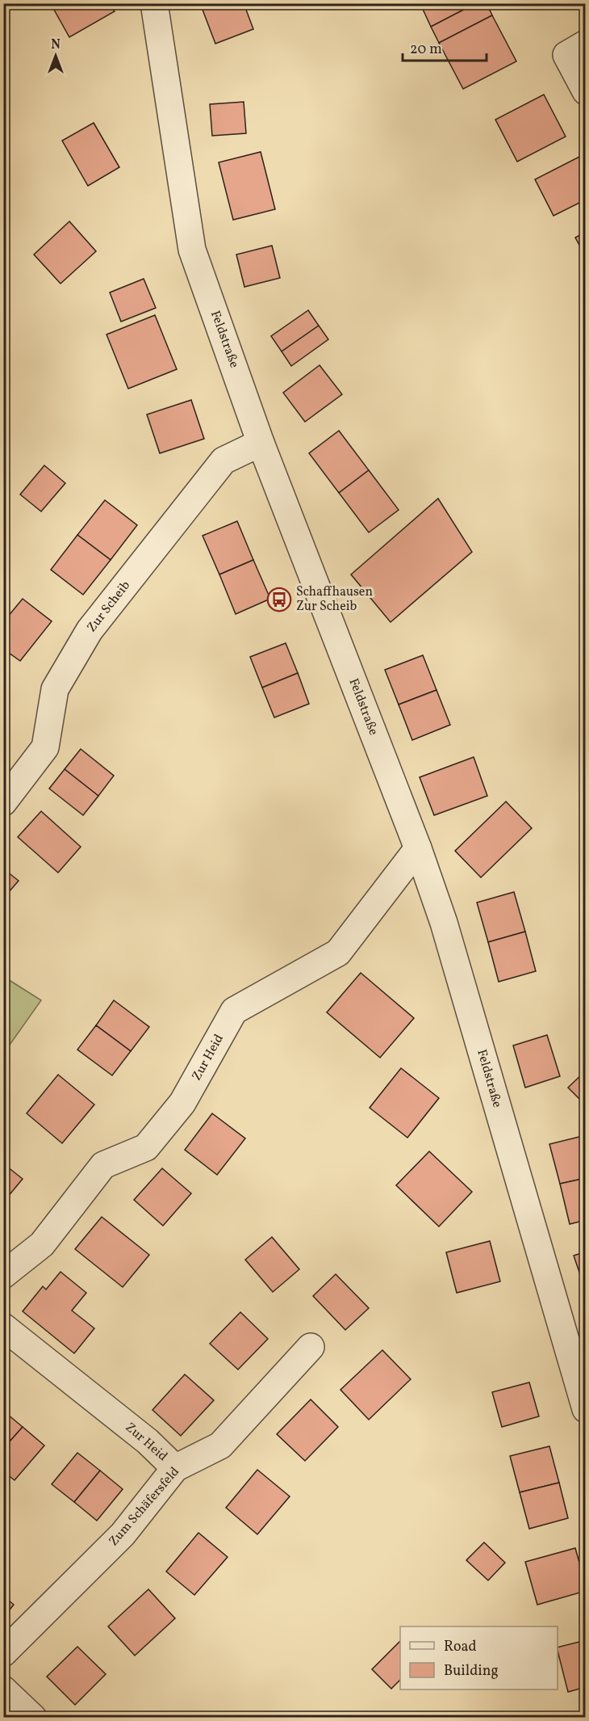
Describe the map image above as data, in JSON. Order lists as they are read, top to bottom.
{
  "streets": {
    "street": [
      "Feldstraße",
      "Zur Scheib",
      "Zur Heid",
      "Zum Schäfersfeld"
    ]
  },
  "crossings": [
    ["Feldstraße", "Zur Scheib"],
    ["Feldstraße", "Zur Heid"],
    ["Zur Heid", "Zum Schäfersfeld"]
  ],
  "places": {
    "bus stop": ["Schaffhausen Zur Scheib"]
  },
  "legend": ["Road", "Building"],
  "scale_bar": "20 m",
  "north": "top"
}
